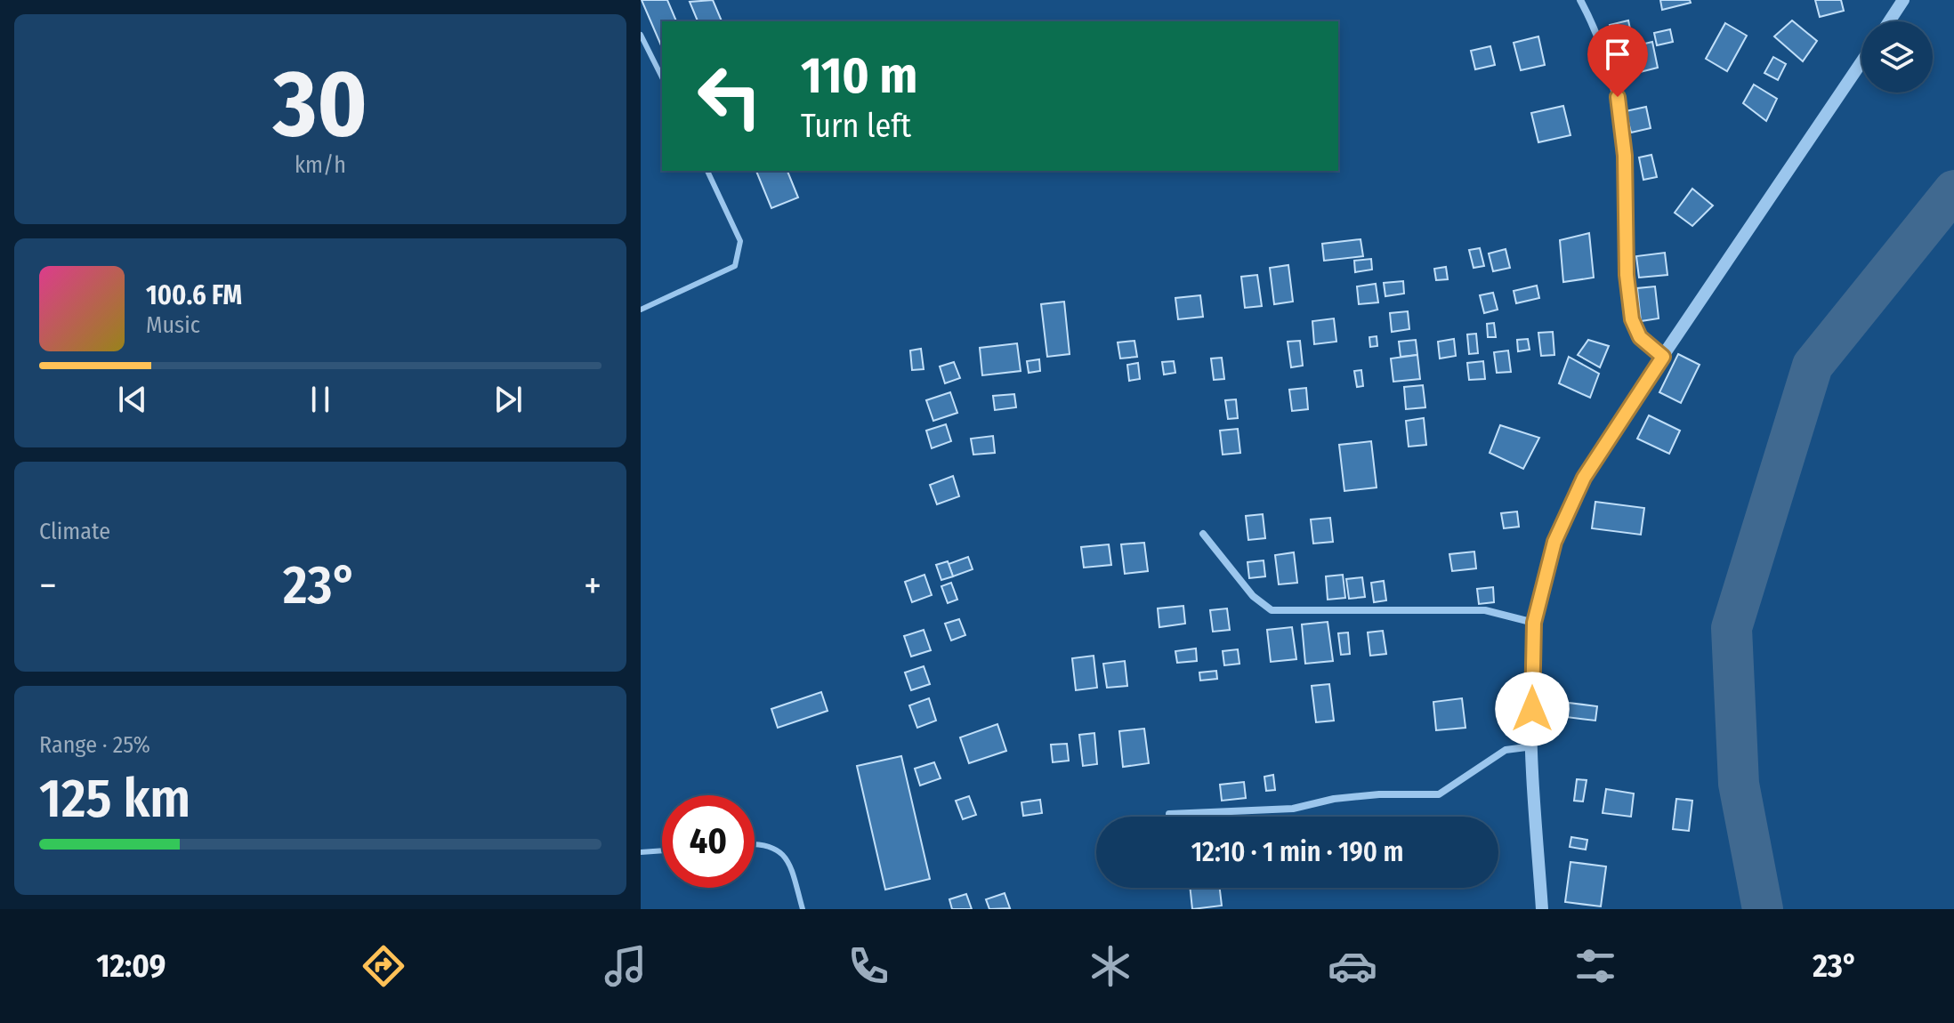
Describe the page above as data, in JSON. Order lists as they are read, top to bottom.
{
  "page": {
    "tile": [
      ["30", "km/h"],
      "Climate",
      ["Range · 25%", "125 km"]
    ],
    "turn": ["110 m", "Turn left"],
    "song": ["100.6 FM", "Music"],
    "heat": ["−", "23°", "+"],
    "limit": "40",
    "trip": "12:10 · 1 min · 190 m",
    "tabs": ["12:09", "23°"]
  }
}
